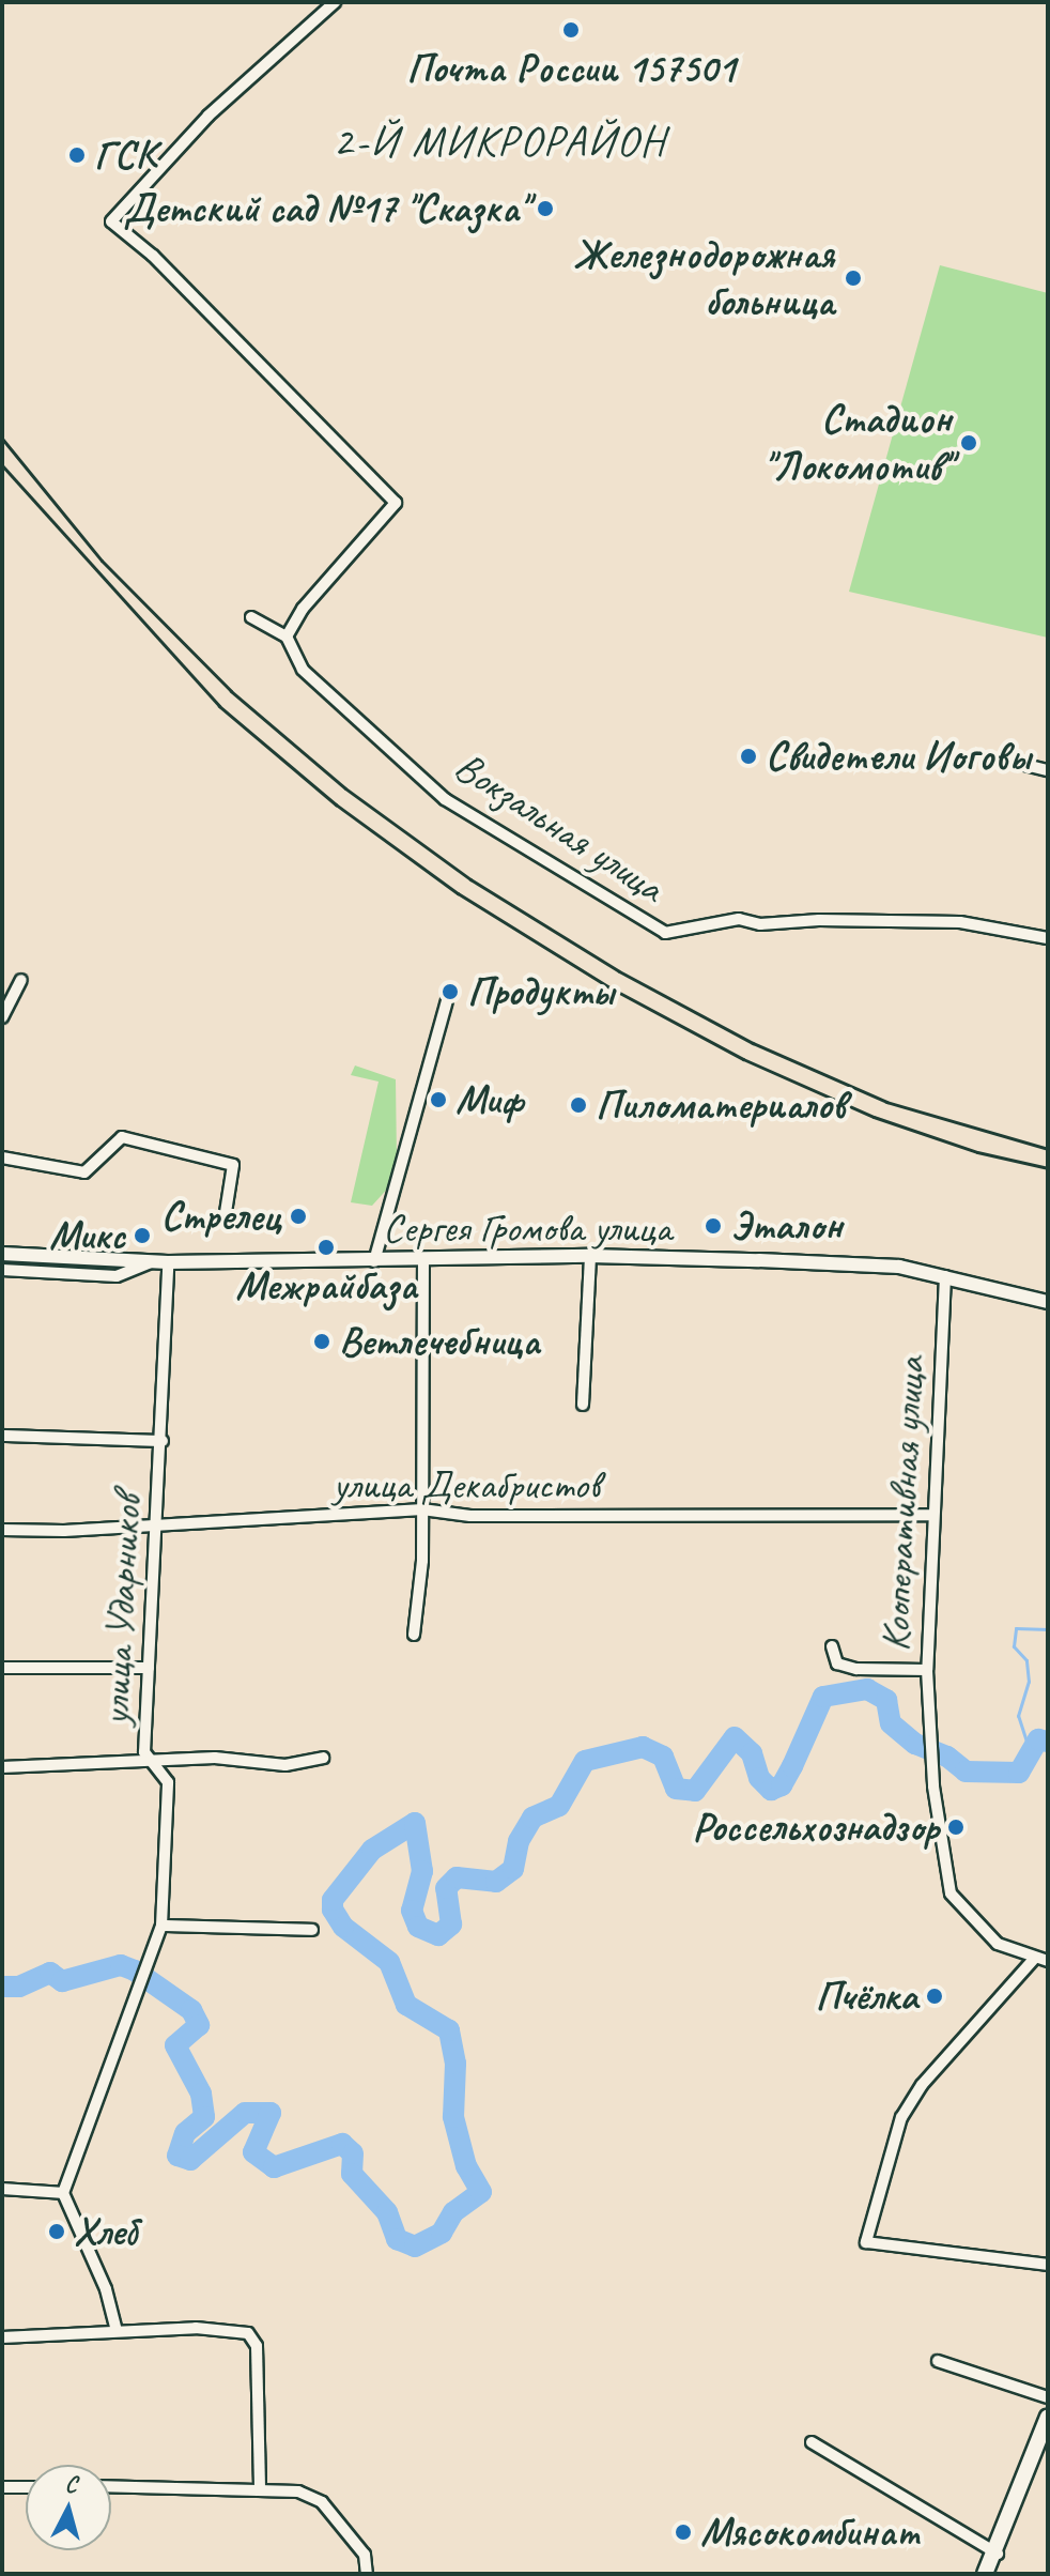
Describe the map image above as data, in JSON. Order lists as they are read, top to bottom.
{
  "streets": {
    "street": [
      "Вокзальная улица",
      "Сергея Громова улица",
      "улица Декабристов",
      "Кооперативная улица",
      "улица Ударников"
    ]
  },
  "crossings": [
    ["Сергея Громова улица", "Кооперативная улица"],
    ["Сергея Громова улица", "улица Ударников"],
    ["улица Декабристов", "Кооперативная улица"],
    ["улица Декабристов", "улица Ударников"]
  ],
  "districts": ["2-Й МИКРОРАЙОН"],
  "places": [
    "Почта России 157501",
    "ГСК",
    "Детский сад №17 \"Сказка\"",
    "Железнодорожная больница",
    "Стадион \"Локомотив\"",
    "Свидетели Иоговы",
    "Продукты",
    "Миф",
    "Пиломатериалов",
    "Стрелец",
    "Эталон",
    "Микс",
    "Межрайбаза",
    "Ветлечебница",
    "Россельхознадзор",
    "Пчёлка",
    "Хлеб",
    "Мясокомбинат"
  ],
  "north": "top"
}
